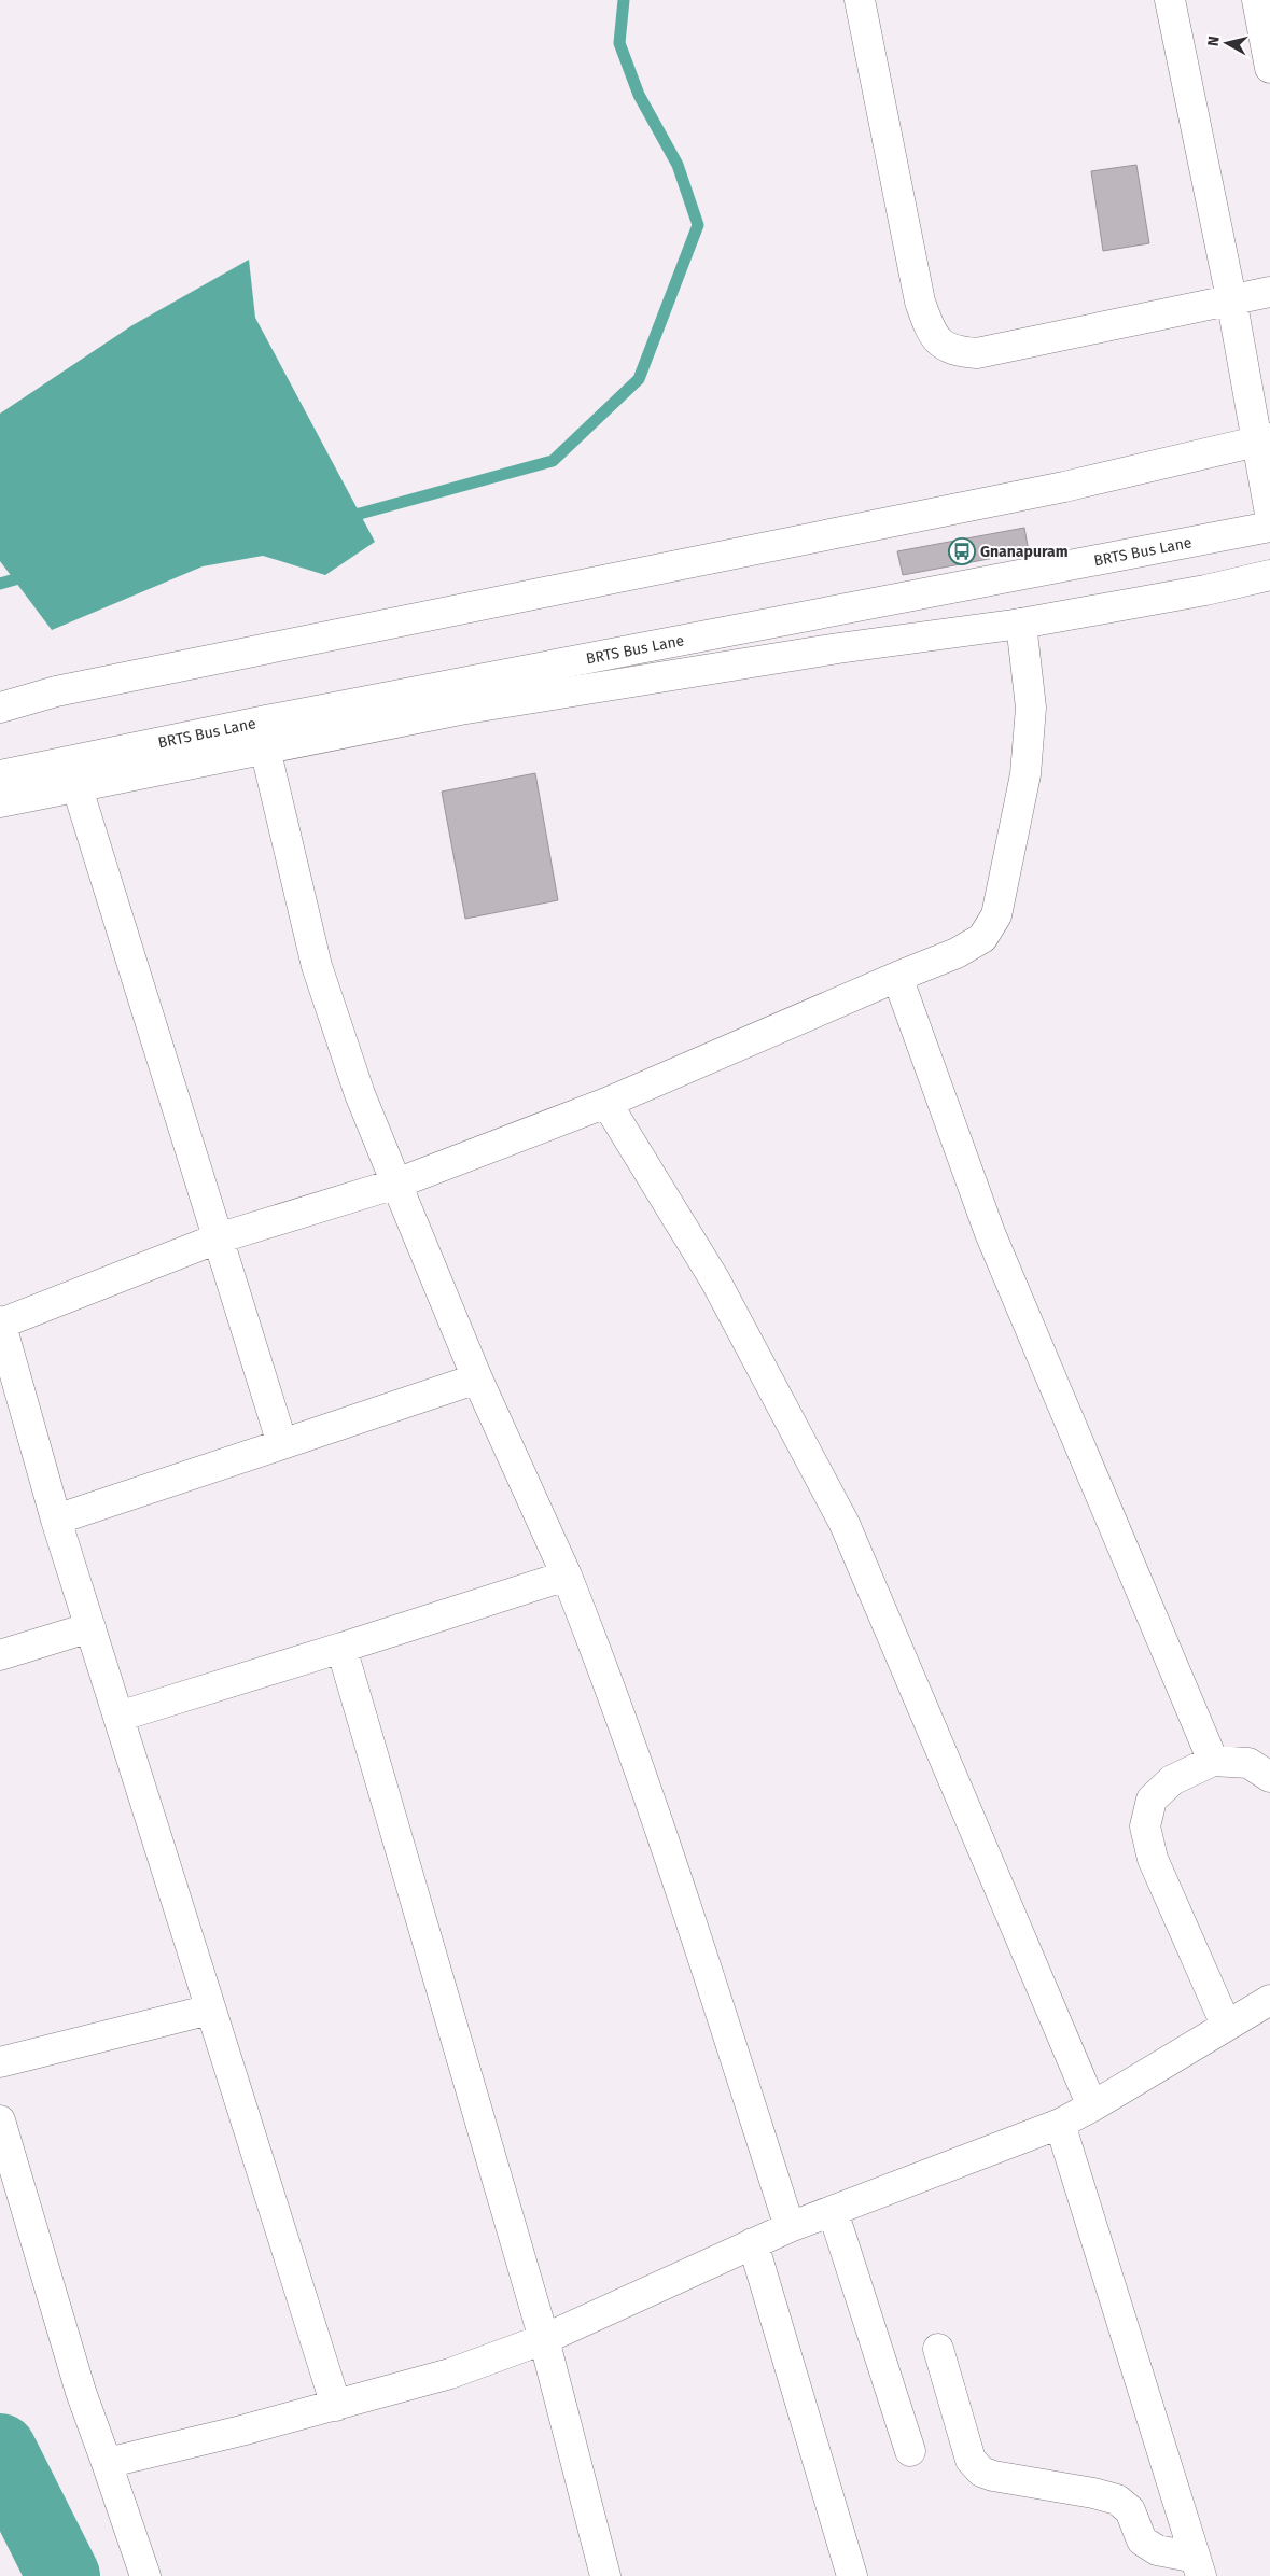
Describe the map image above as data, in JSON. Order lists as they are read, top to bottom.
{
  "streets": {
    "street": ["BRTS Bus Lane"]
  },
  "places": {
    "bus stop": ["Gnanapuram"]
  },
  "north": "left"
}
